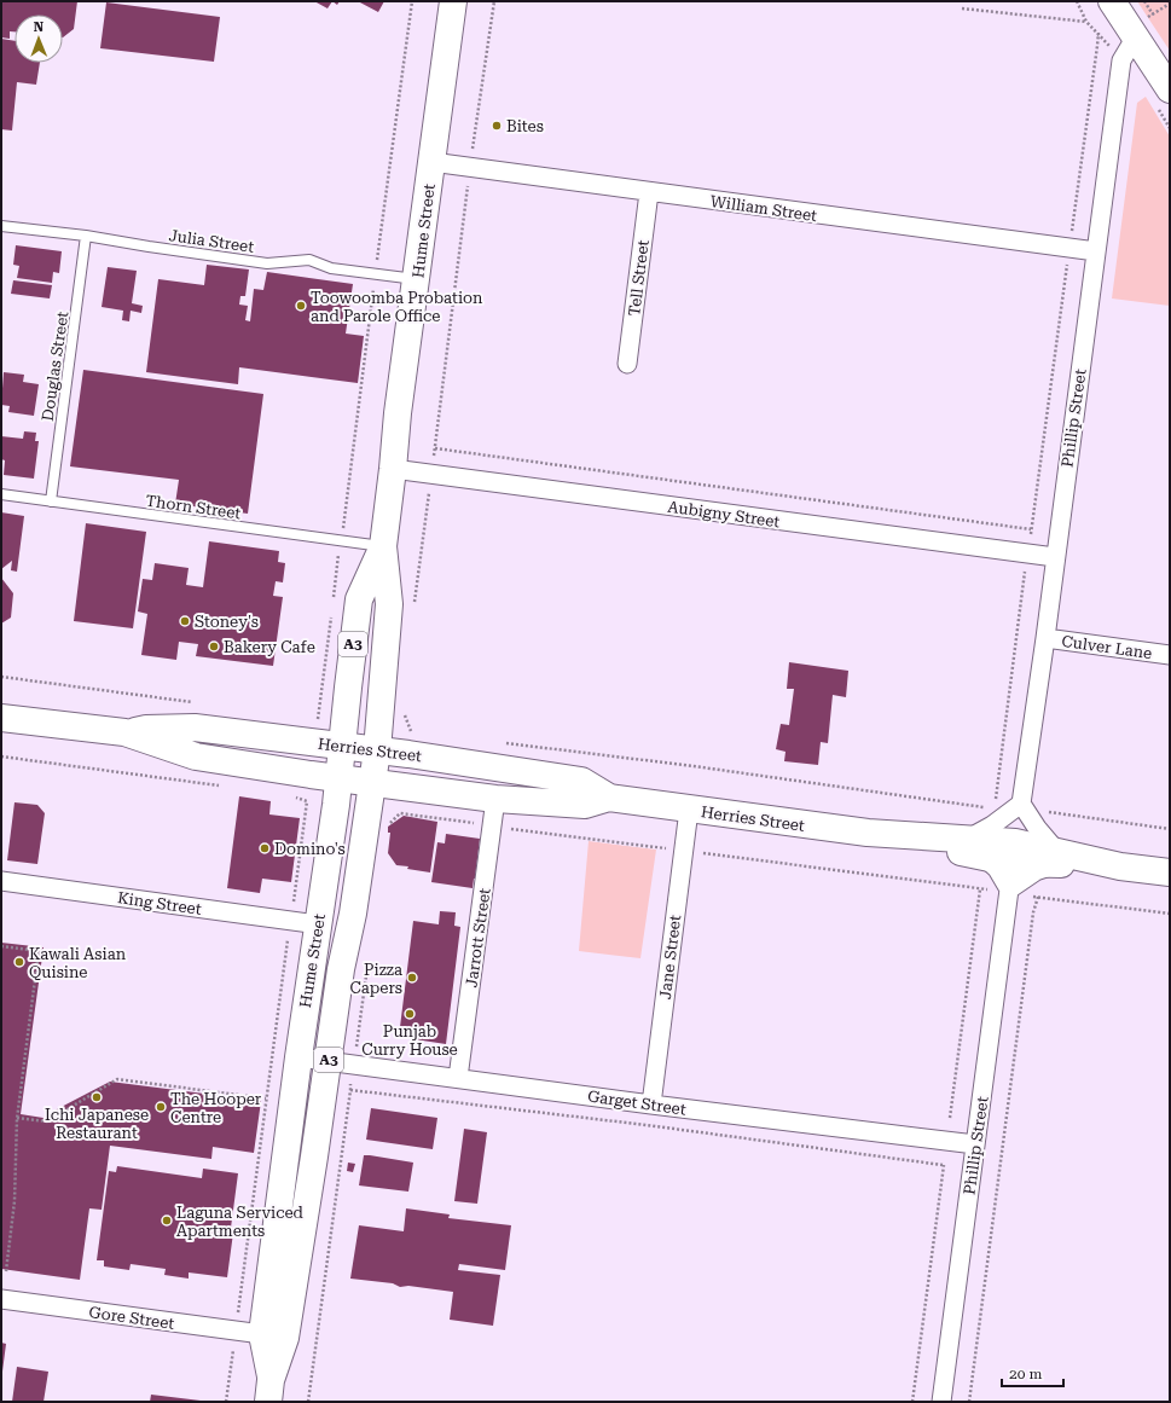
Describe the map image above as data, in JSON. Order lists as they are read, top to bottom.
{
  "streets": {
    "main road": ["Hume Street", "A3", "Herries Street"],
    "street": [
      "William Street",
      "Tell Street",
      "Phillip Street",
      "Aubigny Street",
      "Culver Lane",
      "King Street",
      "Jarrott Street",
      "Jane Street",
      "Garget Street",
      "Gore Street"
    ],
    "lane": ["Julia Street", "Douglas Street", "Thorn Street"]
  },
  "crossings": [
    ["William Street", "Hume Street"],
    ["William Street", "Tell Street"],
    ["William Street", "Phillip Street"],
    ["Hume Street", "Julia Street"],
    ["Hume Street", "Thorn Street"],
    ["Hume Street", "Aubigny Street"],
    ["Hume Street", "Herries Street"],
    ["Hume Street", "King Street"],
    ["Hume Street", "Garget Street"],
    ["Hume Street", "Gore Street"],
    ["Julia Street", "Douglas Street"],
    ["Douglas Street", "Thorn Street"],
    ["Phillip Street", "Aubigny Street"],
    ["Phillip Street", "Culver Lane"],
    ["Phillip Street", "Garget Street"],
    ["Herries Street", "Jarrott Street"],
    ["Herries Street", "Jane Street"],
    ["Jarrott Street", "Garget Street"],
    ["Jane Street", "Garget Street"]
  ],
  "places": [
    "Bites",
    "Toowoomba Probation and Parole Office",
    "Stoney's",
    "Bakery Cafe",
    "Domino's",
    "Kawali Asian Quisine",
    "Pizza Capers",
    "Punjab Curry House",
    "Ichi Japanese Restaurant",
    "The Hooper Centre",
    "Laguna Serviced Apartments"
  ],
  "scale_bar": "20 m",
  "north": "top"
}
